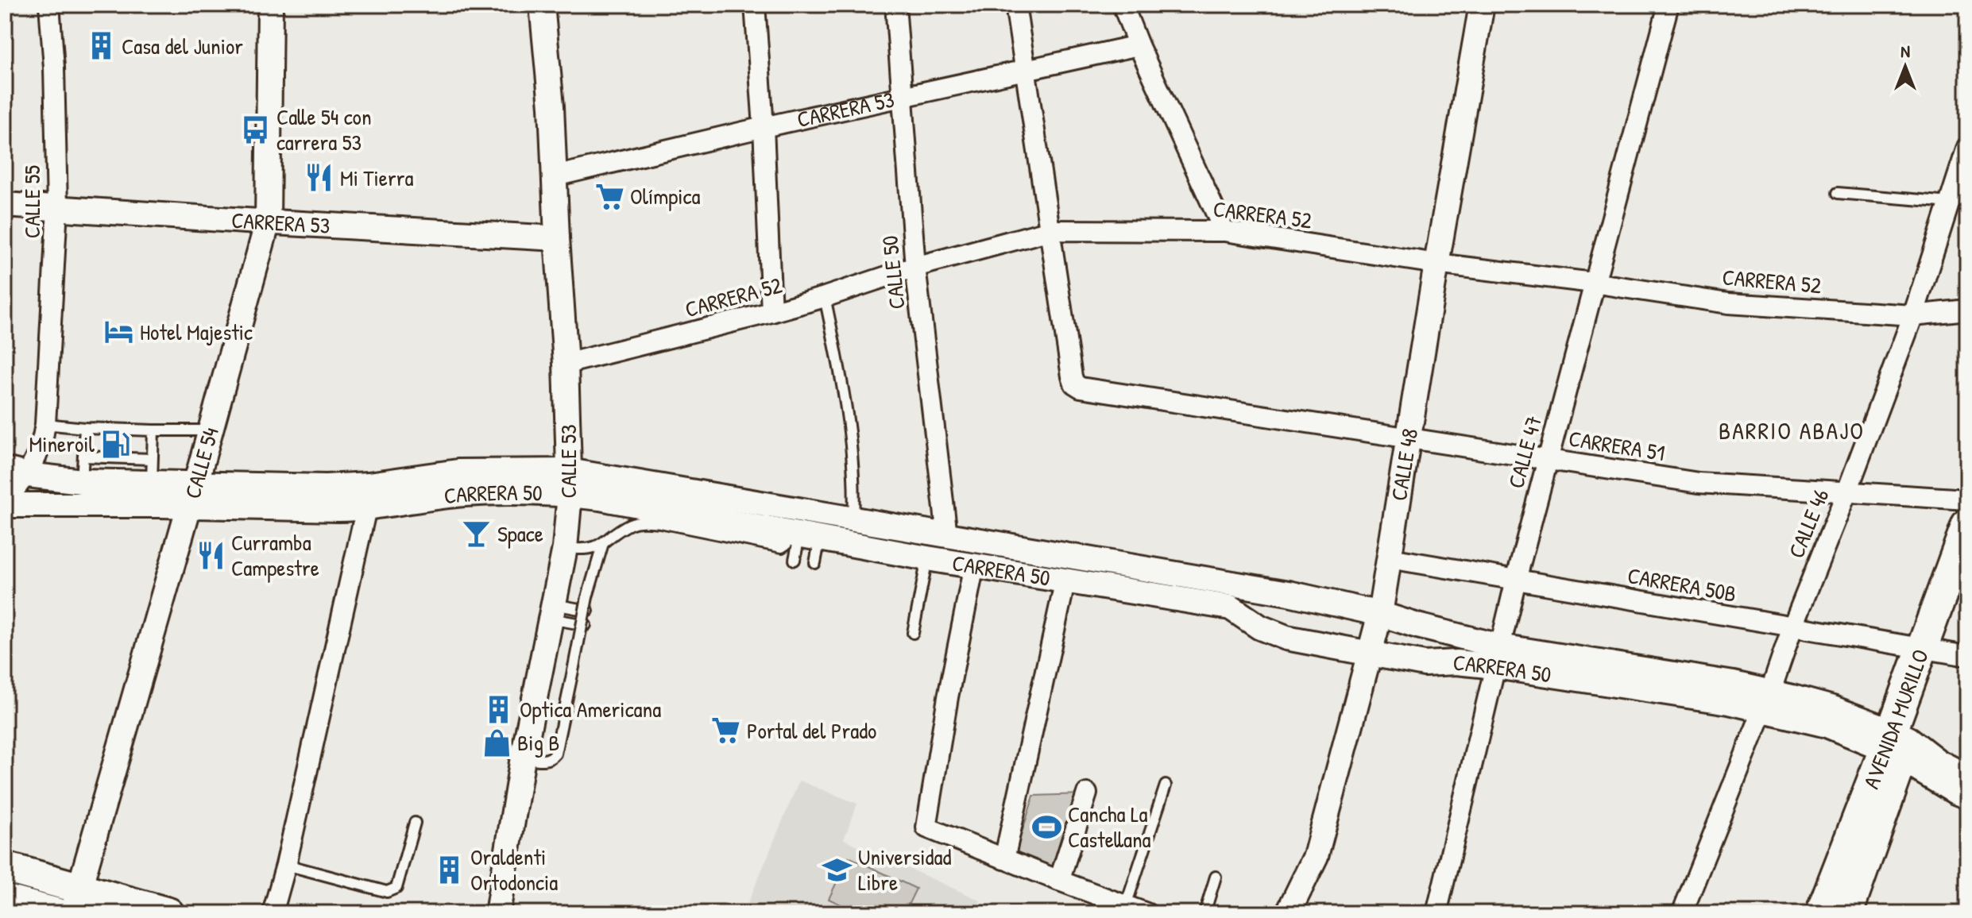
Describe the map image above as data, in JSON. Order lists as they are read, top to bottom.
{
  "streets": {
    "main road": ["AVENIDA MURILLO"],
    "street": [
      "CARRERA 53",
      "CALLE 55",
      "CARRERA 52",
      "CALLE 50",
      "CARRERA 51",
      "CALLE 47",
      "CALLE 53",
      "CALLE 54",
      "CALLE 48",
      "CARRERA 50",
      "CALLE 46",
      "CARRERA 50B"
    ]
  },
  "crossings": [
    ["CARRERA 53", "CALLE 55"],
    ["CARRERA 53", "CALLE 50"],
    ["CARRERA 53", "CALLE 53"],
    ["CARRERA 53", "CALLE 54"],
    ["CALLE 55", "CARRERA 50"],
    ["CARRERA 52", "CALLE 50"],
    ["CARRERA 52", "CARRERA 51"],
    ["CARRERA 52", "CALLE 47"],
    ["CARRERA 52", "CALLE 53"],
    ["CARRERA 52", "CALLE 48"],
    ["CARRERA 52", "CALLE 46"],
    ["CALLE 50", "CARRERA 50"],
    ["CARRERA 51", "CALLE 47"],
    ["CARRERA 51", "CALLE 48"],
    ["CARRERA 51", "CALLE 46"],
    ["CALLE 47", "CARRERA 50"],
    ["CALLE 47", "CARRERA 50B"],
    ["CALLE 53", "CARRERA 50"],
    ["CALLE 54", "CARRERA 50"],
    ["CALLE 48", "CARRERA 50"],
    ["CALLE 48", "CARRERA 50B"],
    ["CARRERA 50", "CALLE 46"],
    ["CARRERA 50", "AVENIDA MURILLO"],
    ["CALLE 46", "CARRERA 50B"],
    ["CARRERA 50B", "AVENIDA MURILLO"]
  ],
  "districts": ["BARRIO ABAJO"],
  "places": {
    "building": ["Casa del Junior", "Optica Americana", "Oraldenti Ortodoncia"],
    "bus stop": ["Calle 54 con carrera 53"],
    "restaurant": ["Mi Tierra", "Curramba Campestre"],
    "supermarket": ["Olímpica", "Portal del Prado"],
    "hotel": ["Hotel Majestic"],
    "fuel station": ["Mineroil"],
    "bar": ["Space"],
    "shop": ["Big B"],
    "sports": ["Cancha La Castellana"],
    "school or university": ["Universidad Libre"]
  },
  "north": "top"
}
